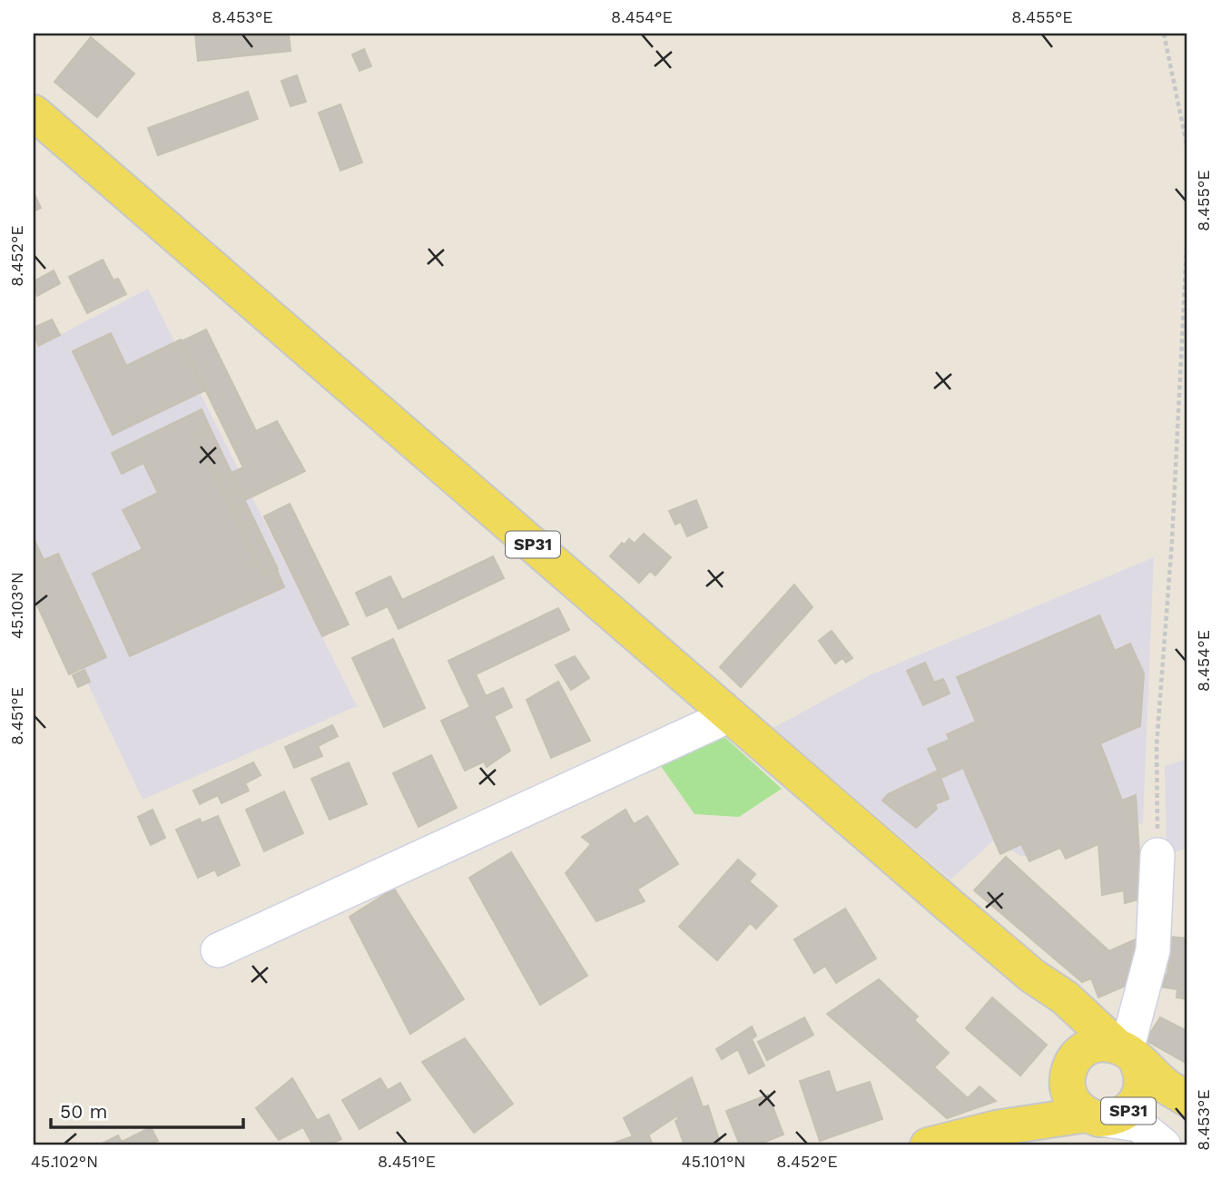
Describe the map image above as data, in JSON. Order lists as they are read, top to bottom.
{
  "streets": {
    "main road": ["SP31"]
  },
  "scale_bar": "50 m",
  "coordinates": [
    "8.453°E",
    "8.454°E",
    "8.455°E",
    "8.452°E",
    "45.103°N",
    "8.451°E",
    "45.102°N",
    "45.101°N"
  ]
}
